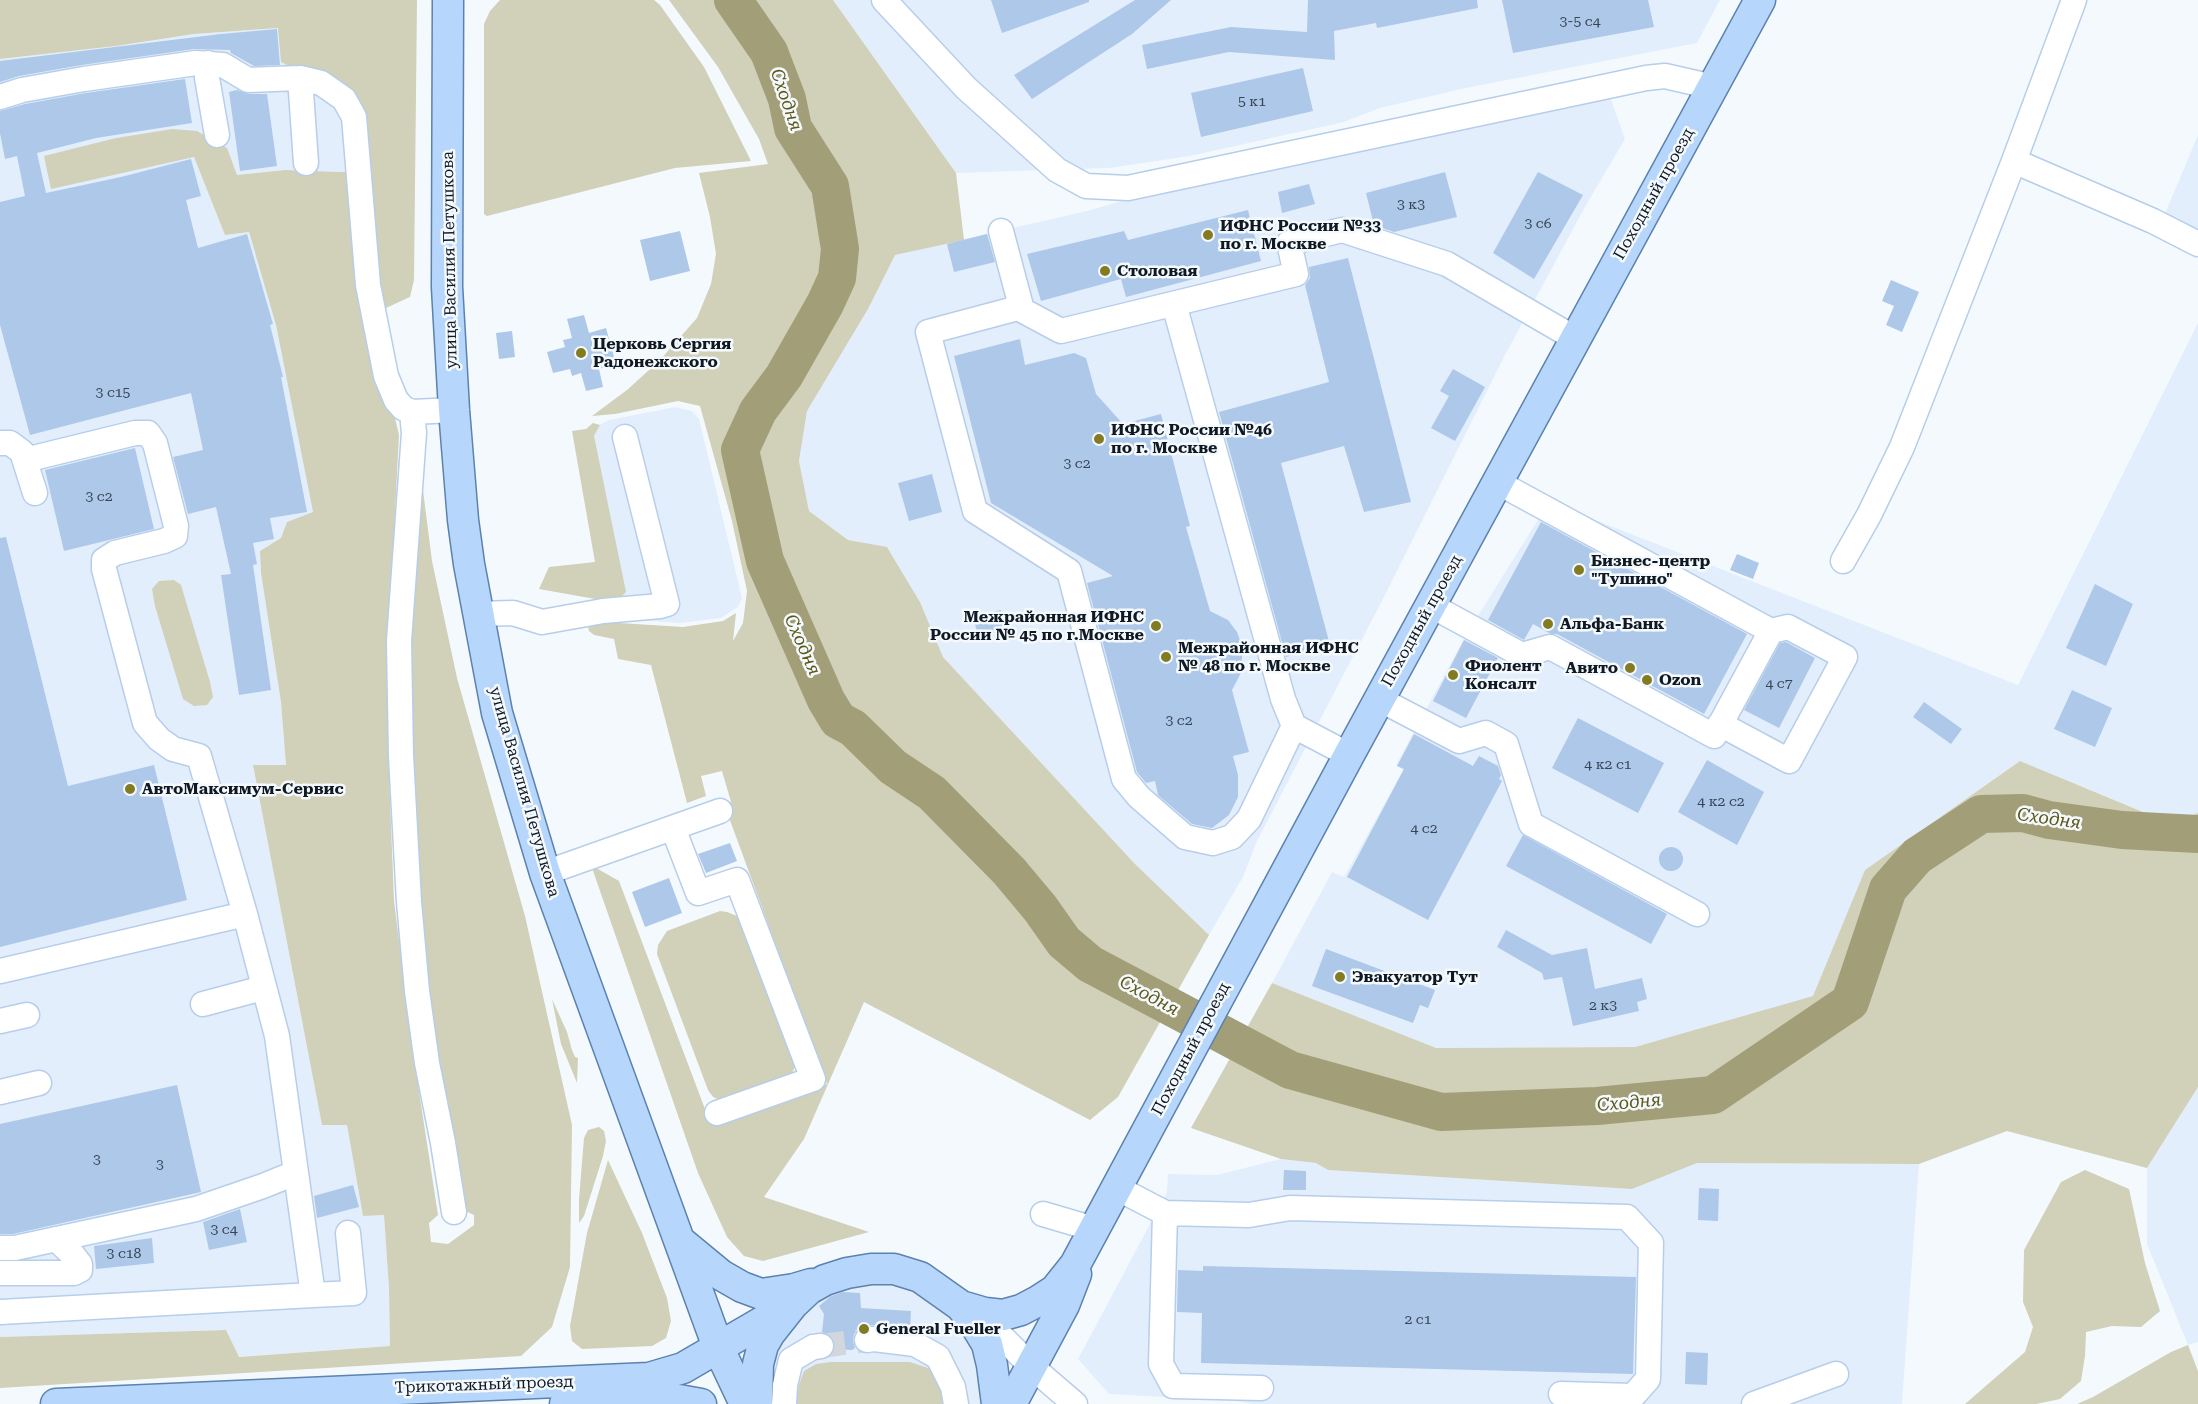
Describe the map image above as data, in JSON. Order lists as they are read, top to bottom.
{
  "streets": {
    "main road": ["Походный проезд", "улица Василия Петушкова", "Трикотажный проезд"]
  },
  "crossings": [
    ["улица Василия Петушкова", "Трикотажный проезд"]
  ],
  "water": ["Сходня"],
  "places": [
    "ИФНС России №33 по г. Москве",
    "Столовая",
    "Церковь Сергия Радонежского",
    "ИФНС России №46 по г. Москве",
    "Бизнес-центр \"Тушино\"",
    "Альфа-Банк",
    "Межрайонная ИФНС России № 45 по г.Москве",
    "Межрайонная ИФНС № 48 по г. Москве",
    "Авито",
    "Фиолент Консалт",
    "Ozon",
    "АвтоМаксимум-Сервиc",
    "Эвакуатор Тут",
    "General Fueller"
  ],
  "house_numbers": [
    "3-5 с4",
    "5 к1",
    "3 к3",
    "3 с6",
    "3 с15",
    "3 с2",
    "3 с2",
    "4 с7",
    "3 с2",
    "4 к2 с1",
    "4 к2 с2",
    "4 с2",
    "2 к3",
    "3",
    "3",
    "3 с4",
    "3 с18",
    "2 с1"
  ]
}
